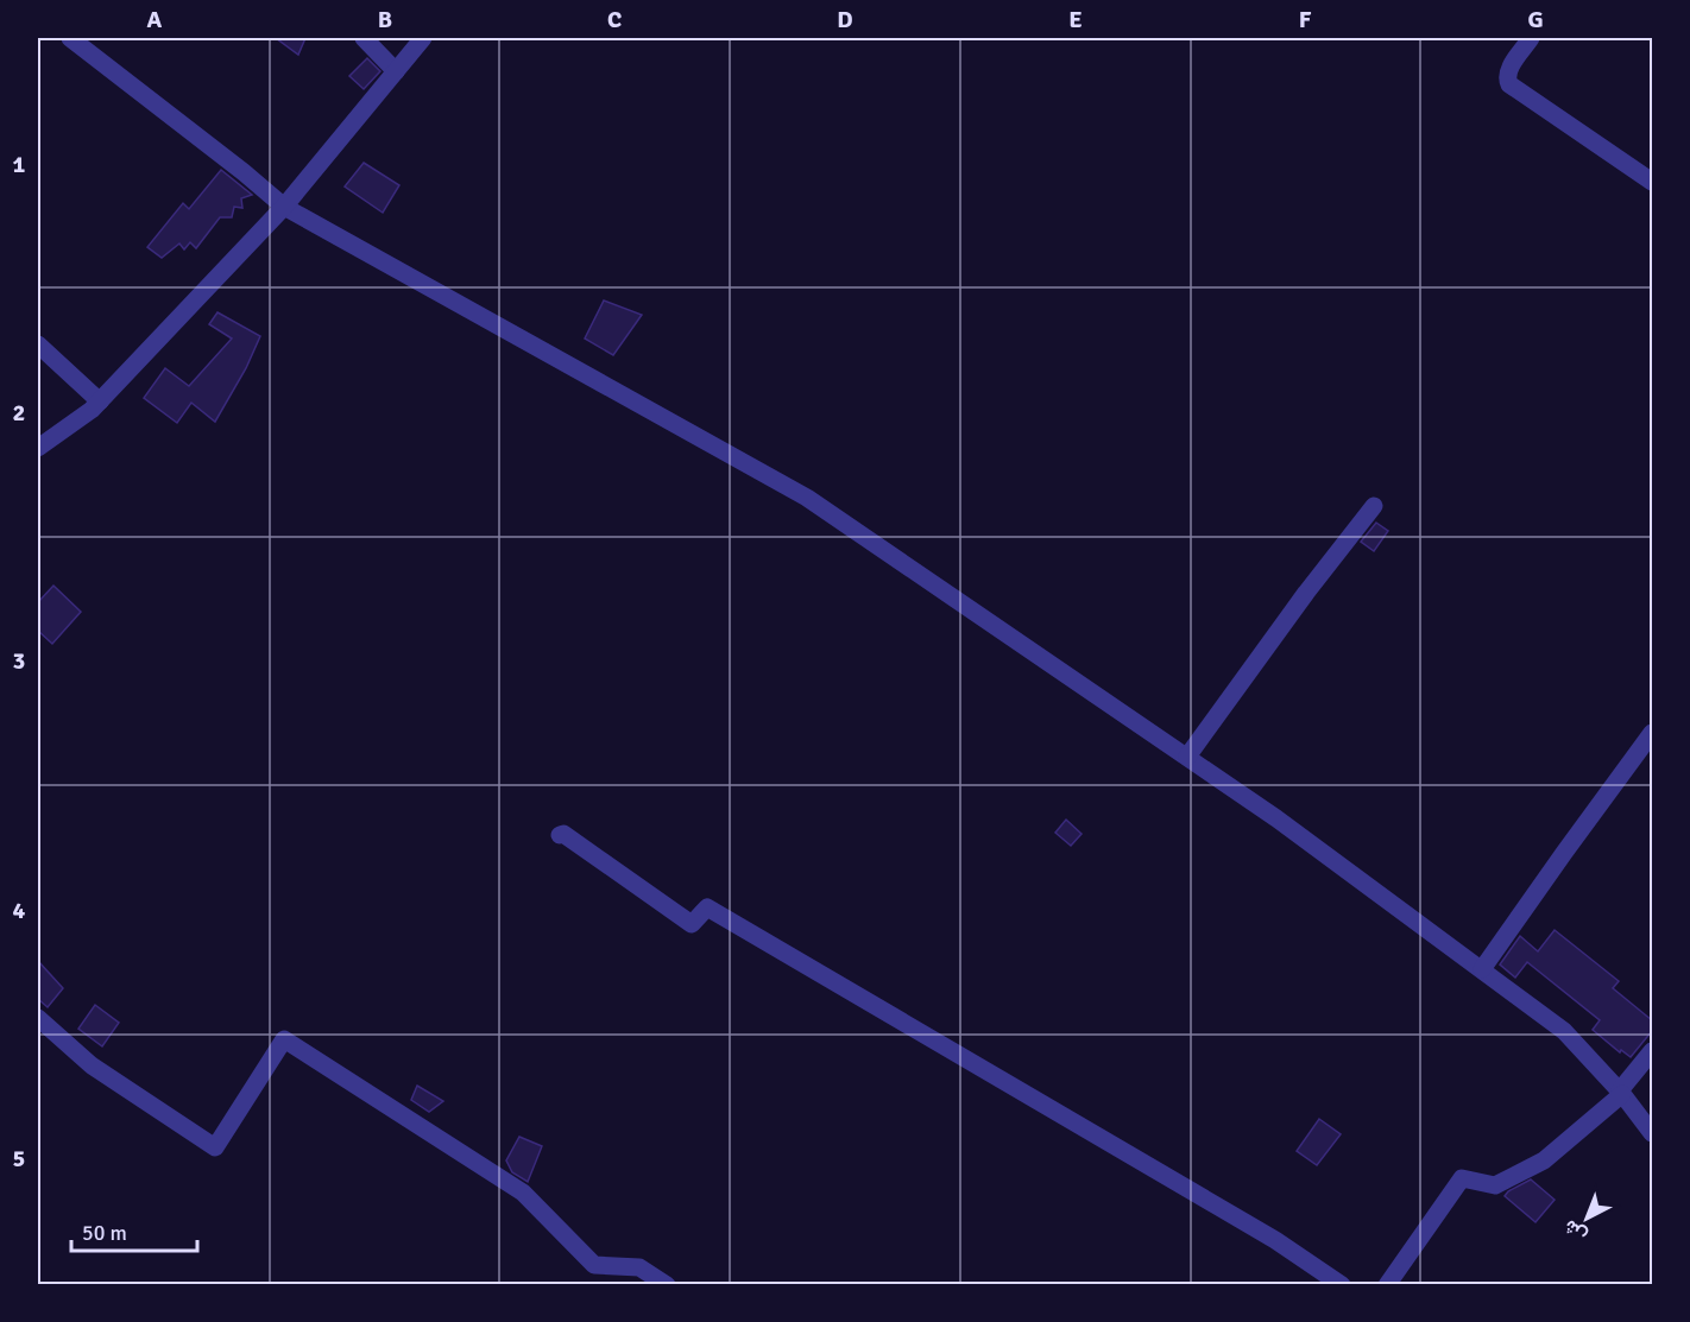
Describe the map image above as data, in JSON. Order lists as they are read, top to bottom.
{
  "scale_bar": "50 m",
  "north": "bottom left",
  "grid": {
    "columns": [
      "A",
      "B",
      "C",
      "D",
      "E",
      "F",
      "G"
    ],
    "rows": [
      "1",
      "2",
      "3",
      "4",
      "5"
    ]
  }
}
